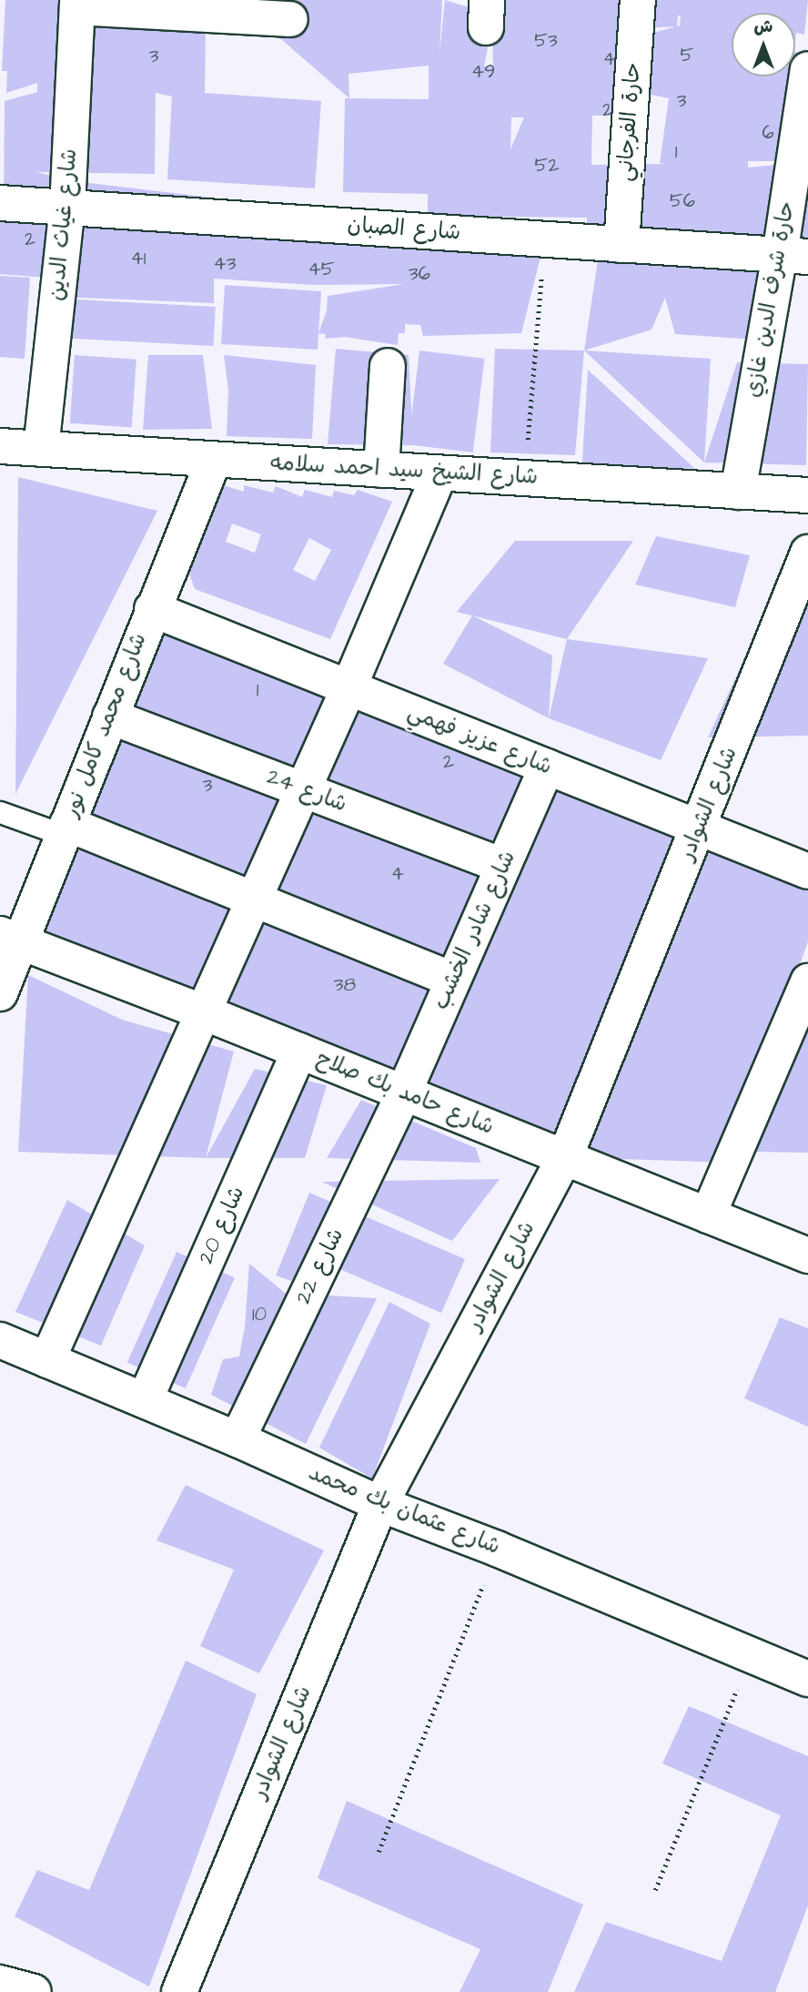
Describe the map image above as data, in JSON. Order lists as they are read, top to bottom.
{
  "streets": {
    "street": [
      "حارة الفرجاني",
      "شارع غياث الدين",
      "شارع الصبان",
      "حارة شرف الدين غازي",
      "شارع الشيخ سيد احمد سلامه",
      "شارع محمد كامل نور",
      "شارع عزيز فهمي",
      "شارع 24",
      "شارع الشوادر",
      "شارع شادر الخشب",
      "شارع حامد بك صلاح",
      "شارع 20",
      "شارع 22",
      "شارع عثمان بك محمد"
    ]
  },
  "crossings": [
    ["حارة الفرجاني", "شارع الصبان"],
    ["شارع غياث الدين", "شارع الصبان"],
    ["شارع غياث الدين", "شارع الشيخ سيد احمد سلامه"],
    ["شارع الصبان", "حارة شرف الدين غازي"],
    ["حارة شرف الدين غازي", "شارع الشيخ سيد احمد سلامه"],
    ["شارع الشيخ سيد احمد سلامه", "شارع محمد كامل نور"],
    ["شارع محمد كامل نور", "شارع عزيز فهمي"],
    ["شارع محمد كامل نور", "شارع 24"],
    ["شارع محمد كامل نور", "شارع حامد بك صلاح"],
    ["شارع عزيز فهمي", "شارع الشوادر"],
    ["شارع عزيز فهمي", "شارع شادر الخشب"],
    ["شارع 24", "شارع شادر الخشب"],
    ["شارع الشوادر", "شارع حامد بك صلاح"],
    ["شارع الشوادر", "شارع عثمان بك محمد"],
    ["شارع شادر الخشب", "شارع حامد بك صلاح"],
    ["شارع شادر الخشب", "شارع 22"],
    ["شارع حامد بك صلاح", "شارع 20"],
    ["شارع حامد بك صلاح", "شارع 22"],
    ["شارع 20", "شارع عثمان بك محمد"],
    ["شارع 22", "شارع عثمان بك محمد"]
  ],
  "house_numbers": [
    "53",
    "5",
    "3",
    "4",
    "49",
    "3",
    "2",
    "6",
    "1",
    "52",
    "56",
    "2",
    "41",
    "43",
    "45",
    "36",
    "1",
    "2",
    "3",
    "4",
    "38",
    "10"
  ],
  "north": "top"
}
